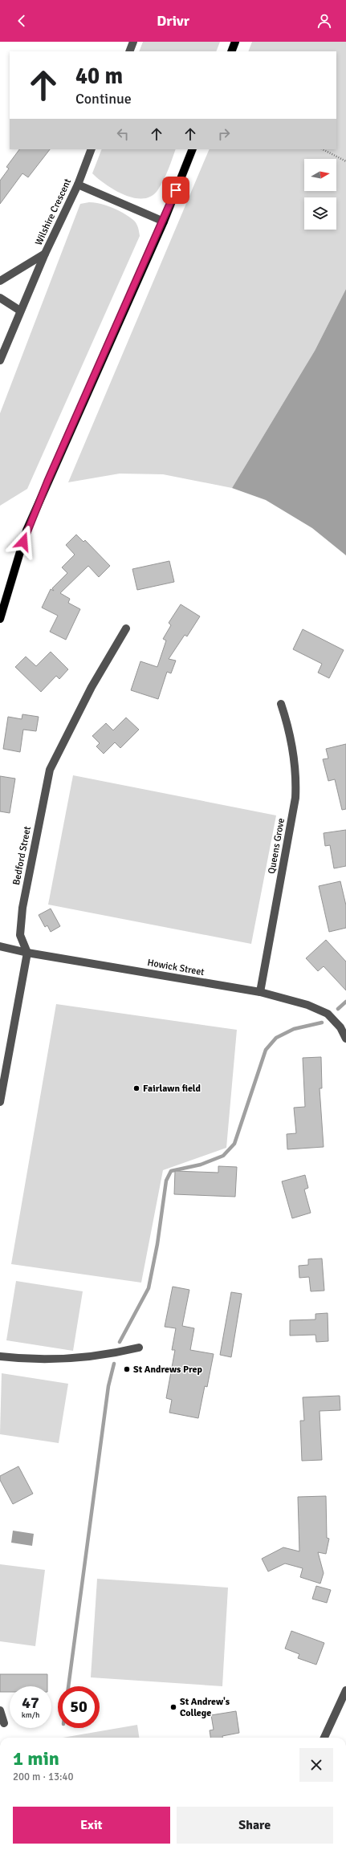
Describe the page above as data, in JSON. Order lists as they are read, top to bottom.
{
  "streets": {
    "street": [
      "Wilshire Crescent",
      "Queens Grove",
      "Bedford Street",
      "Howick Street"
    ]
  },
  "crossings": [
    ["Queens Grove", "Howick Street"],
    ["Bedford Street", "Howick Street"]
  ],
  "places": ["Fairlawn field", "St Andrews Prep", "St Andrew's College"],
  "north": "right",
  "page": {
    "header": "Drivr",
    "turn": ["40 m", "Continue"],
    "speed": "47 km/h",
    "limit": "50",
    "heading": ["1 min", "200 m · 13:40"],
    "buttons": ["Exit", "Share"]
  }
}
